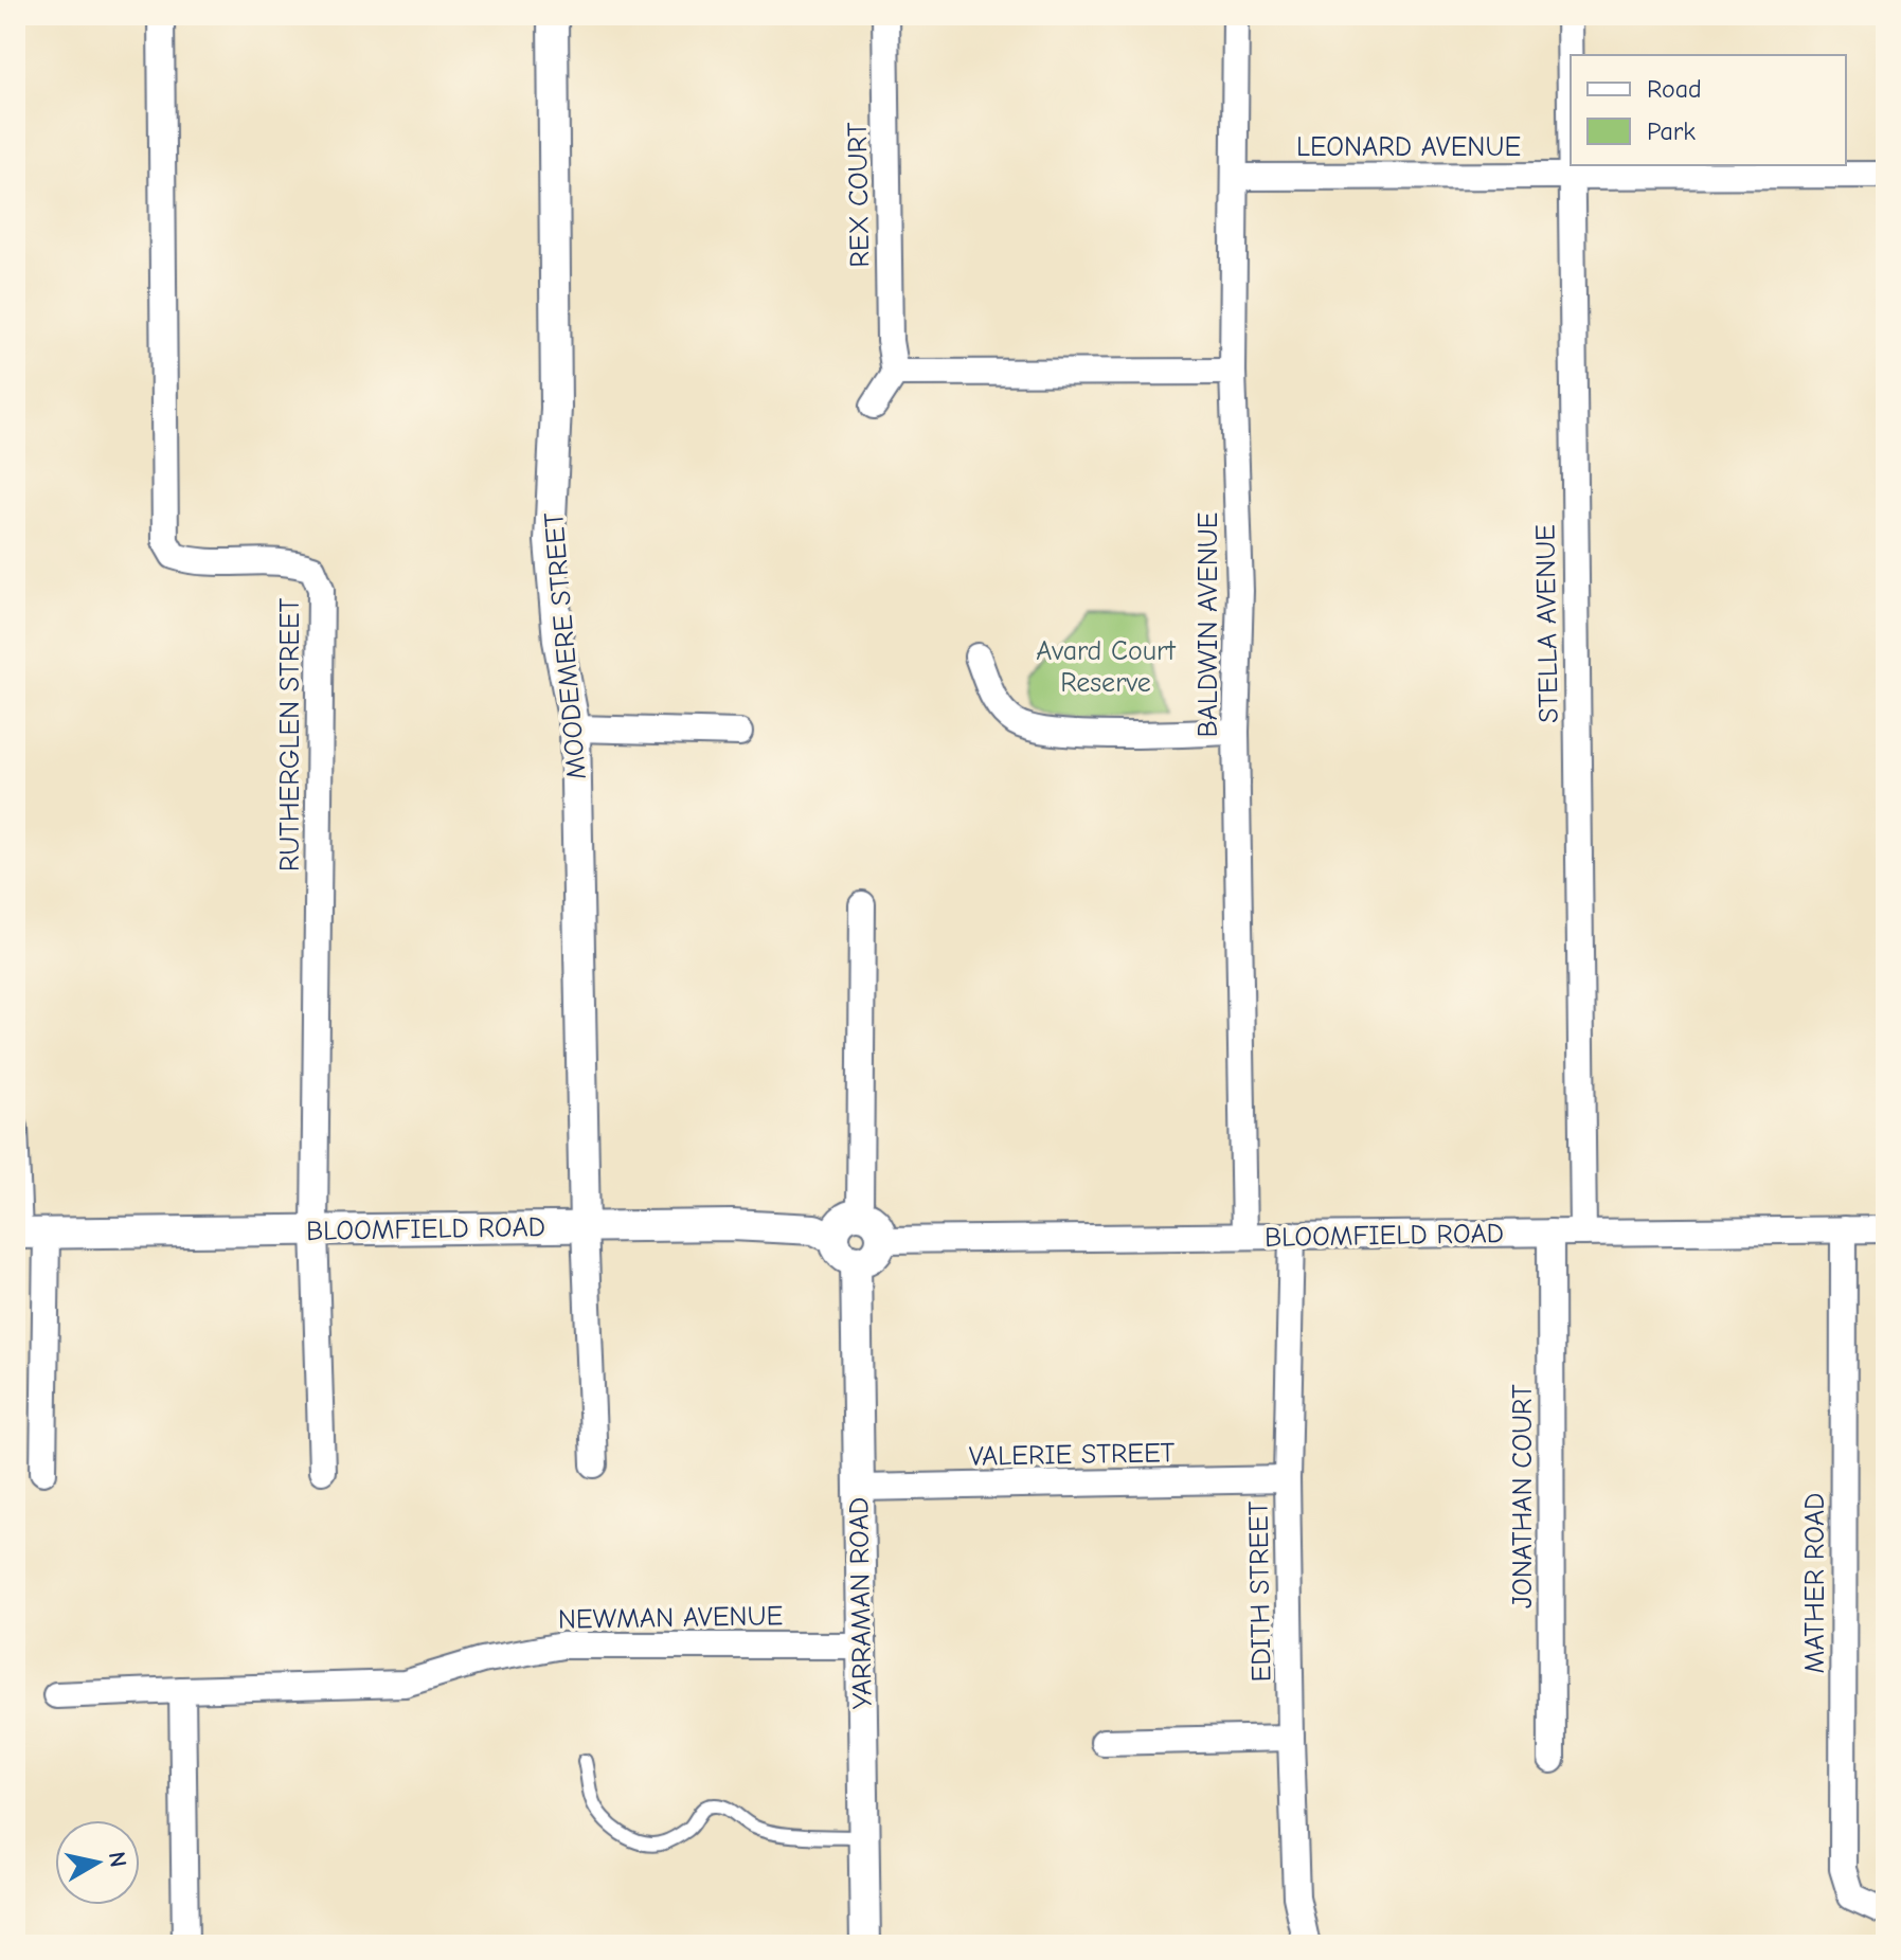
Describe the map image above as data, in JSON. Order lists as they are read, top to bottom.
{
  "streets": {
    "street": [
      "LEONARD AVENUE",
      "REX COURT",
      "STELLA AVENUE",
      "BALDWIN AVENUE",
      "MOODEMERE STREET",
      "RUTHERGLEN STREET",
      "BLOOMFIELD ROAD",
      "VALERIE STREET",
      "JONATHAN COURT",
      "MATHER ROAD",
      "EDITH STREET",
      "YARRAMAN ROAD",
      "NEWMAN AVENUE"
    ]
  },
  "crossings": [
    ["LEONARD AVENUE", "STELLA AVENUE"],
    ["LEONARD AVENUE", "BALDWIN AVENUE"],
    ["STELLA AVENUE", "BLOOMFIELD ROAD"],
    ["BALDWIN AVENUE", "BLOOMFIELD ROAD"],
    ["MOODEMERE STREET", "BLOOMFIELD ROAD"],
    ["RUTHERGLEN STREET", "BLOOMFIELD ROAD"],
    ["BLOOMFIELD ROAD", "JONATHAN COURT"],
    ["BLOOMFIELD ROAD", "MATHER ROAD"],
    ["BLOOMFIELD ROAD", "EDITH STREET"],
    ["BLOOMFIELD ROAD", "YARRAMAN ROAD"],
    ["VALERIE STREET", "EDITH STREET"],
    ["VALERIE STREET", "YARRAMAN ROAD"],
    ["YARRAMAN ROAD", "NEWMAN AVENUE"]
  ],
  "parks": ["Avard Court Reserve"],
  "legend": ["Road", "Park"],
  "north": "right"
}
